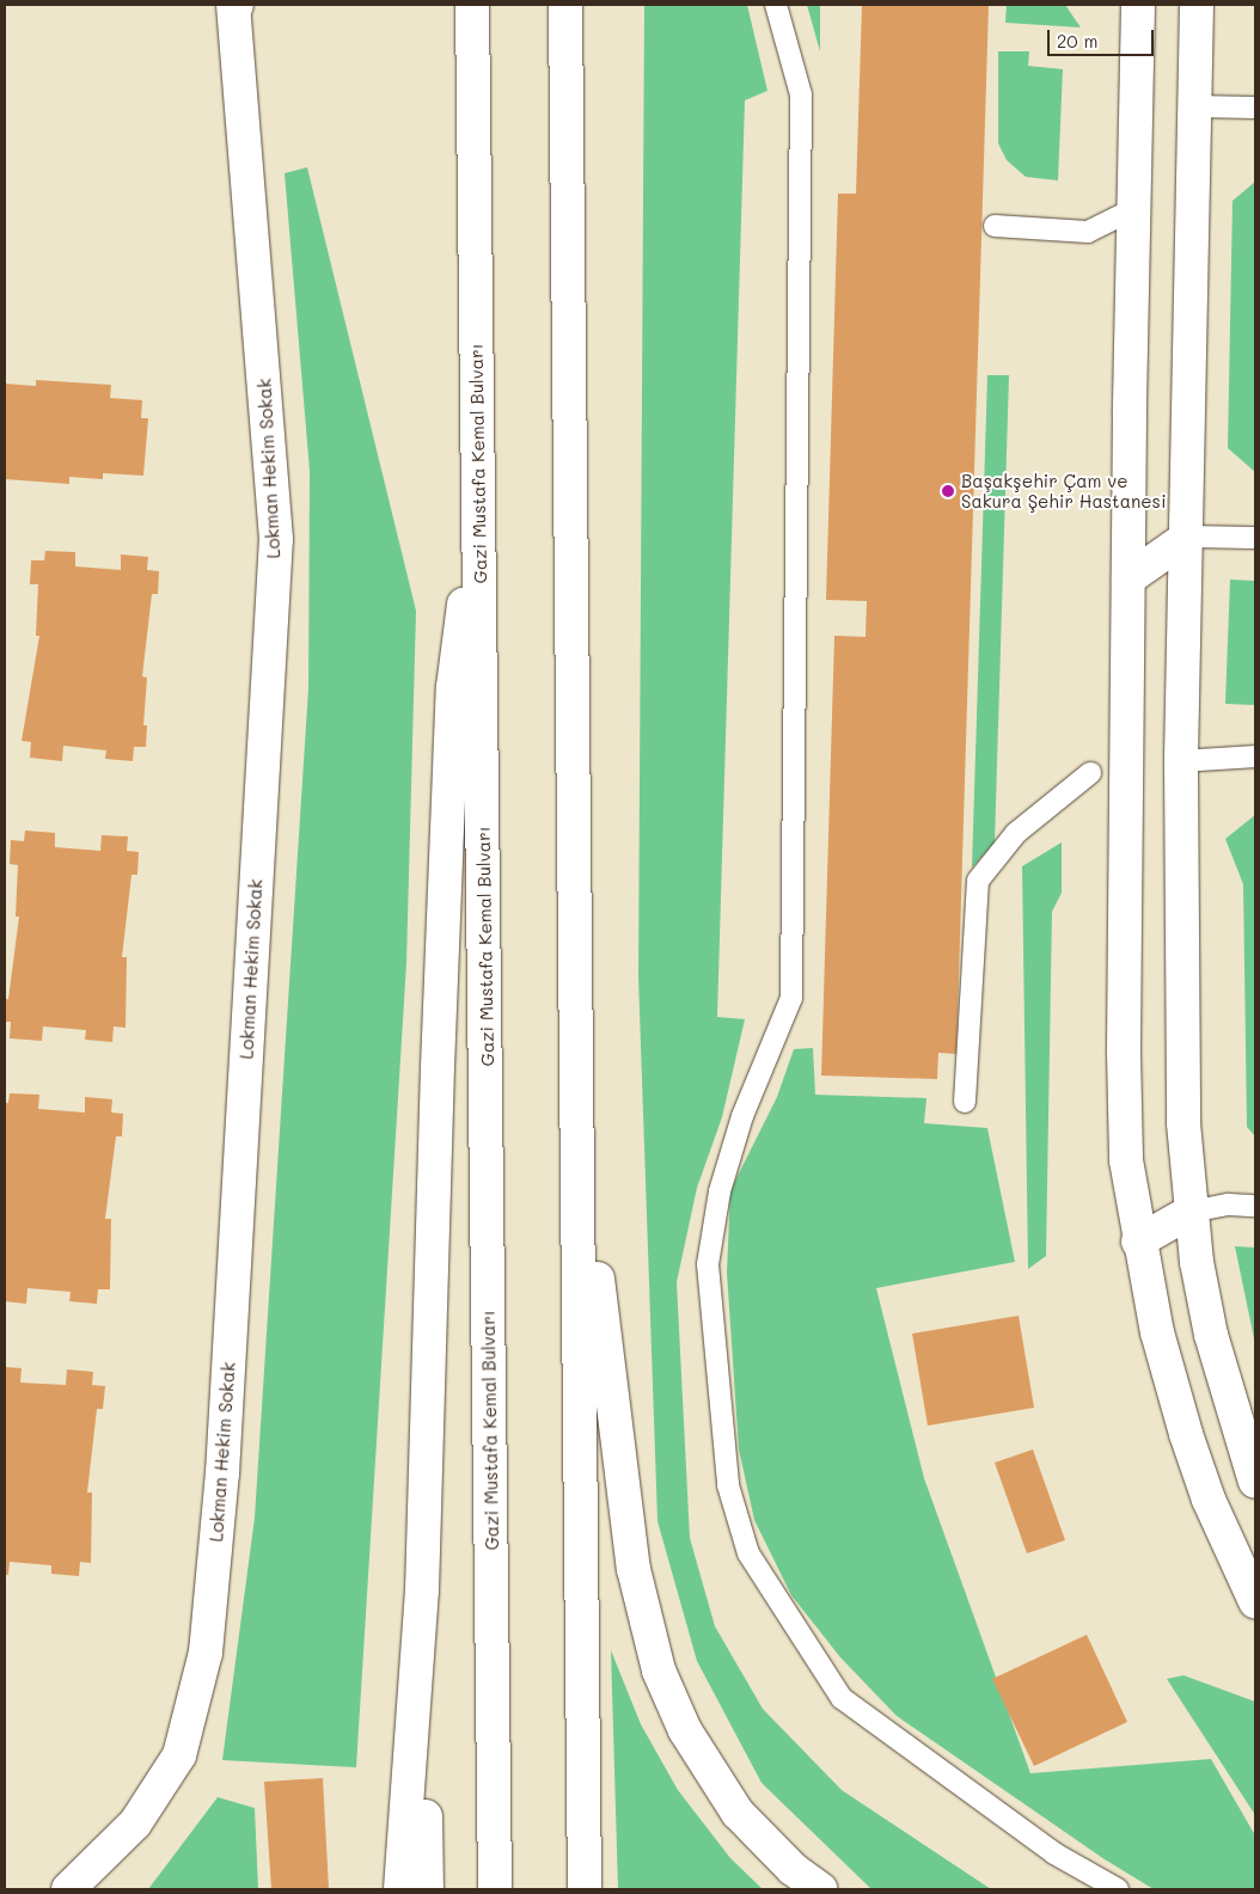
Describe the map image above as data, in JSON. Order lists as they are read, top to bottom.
{
  "streets": {
    "main road": ["Gazi Mustafa Kemal Bulvarı", "Lokman Hekim Sokak"]
  },
  "places": ["Başakşehir Çam ve Sakura Şehir Hastanesi"],
  "scale_bar": "20 m"
}
